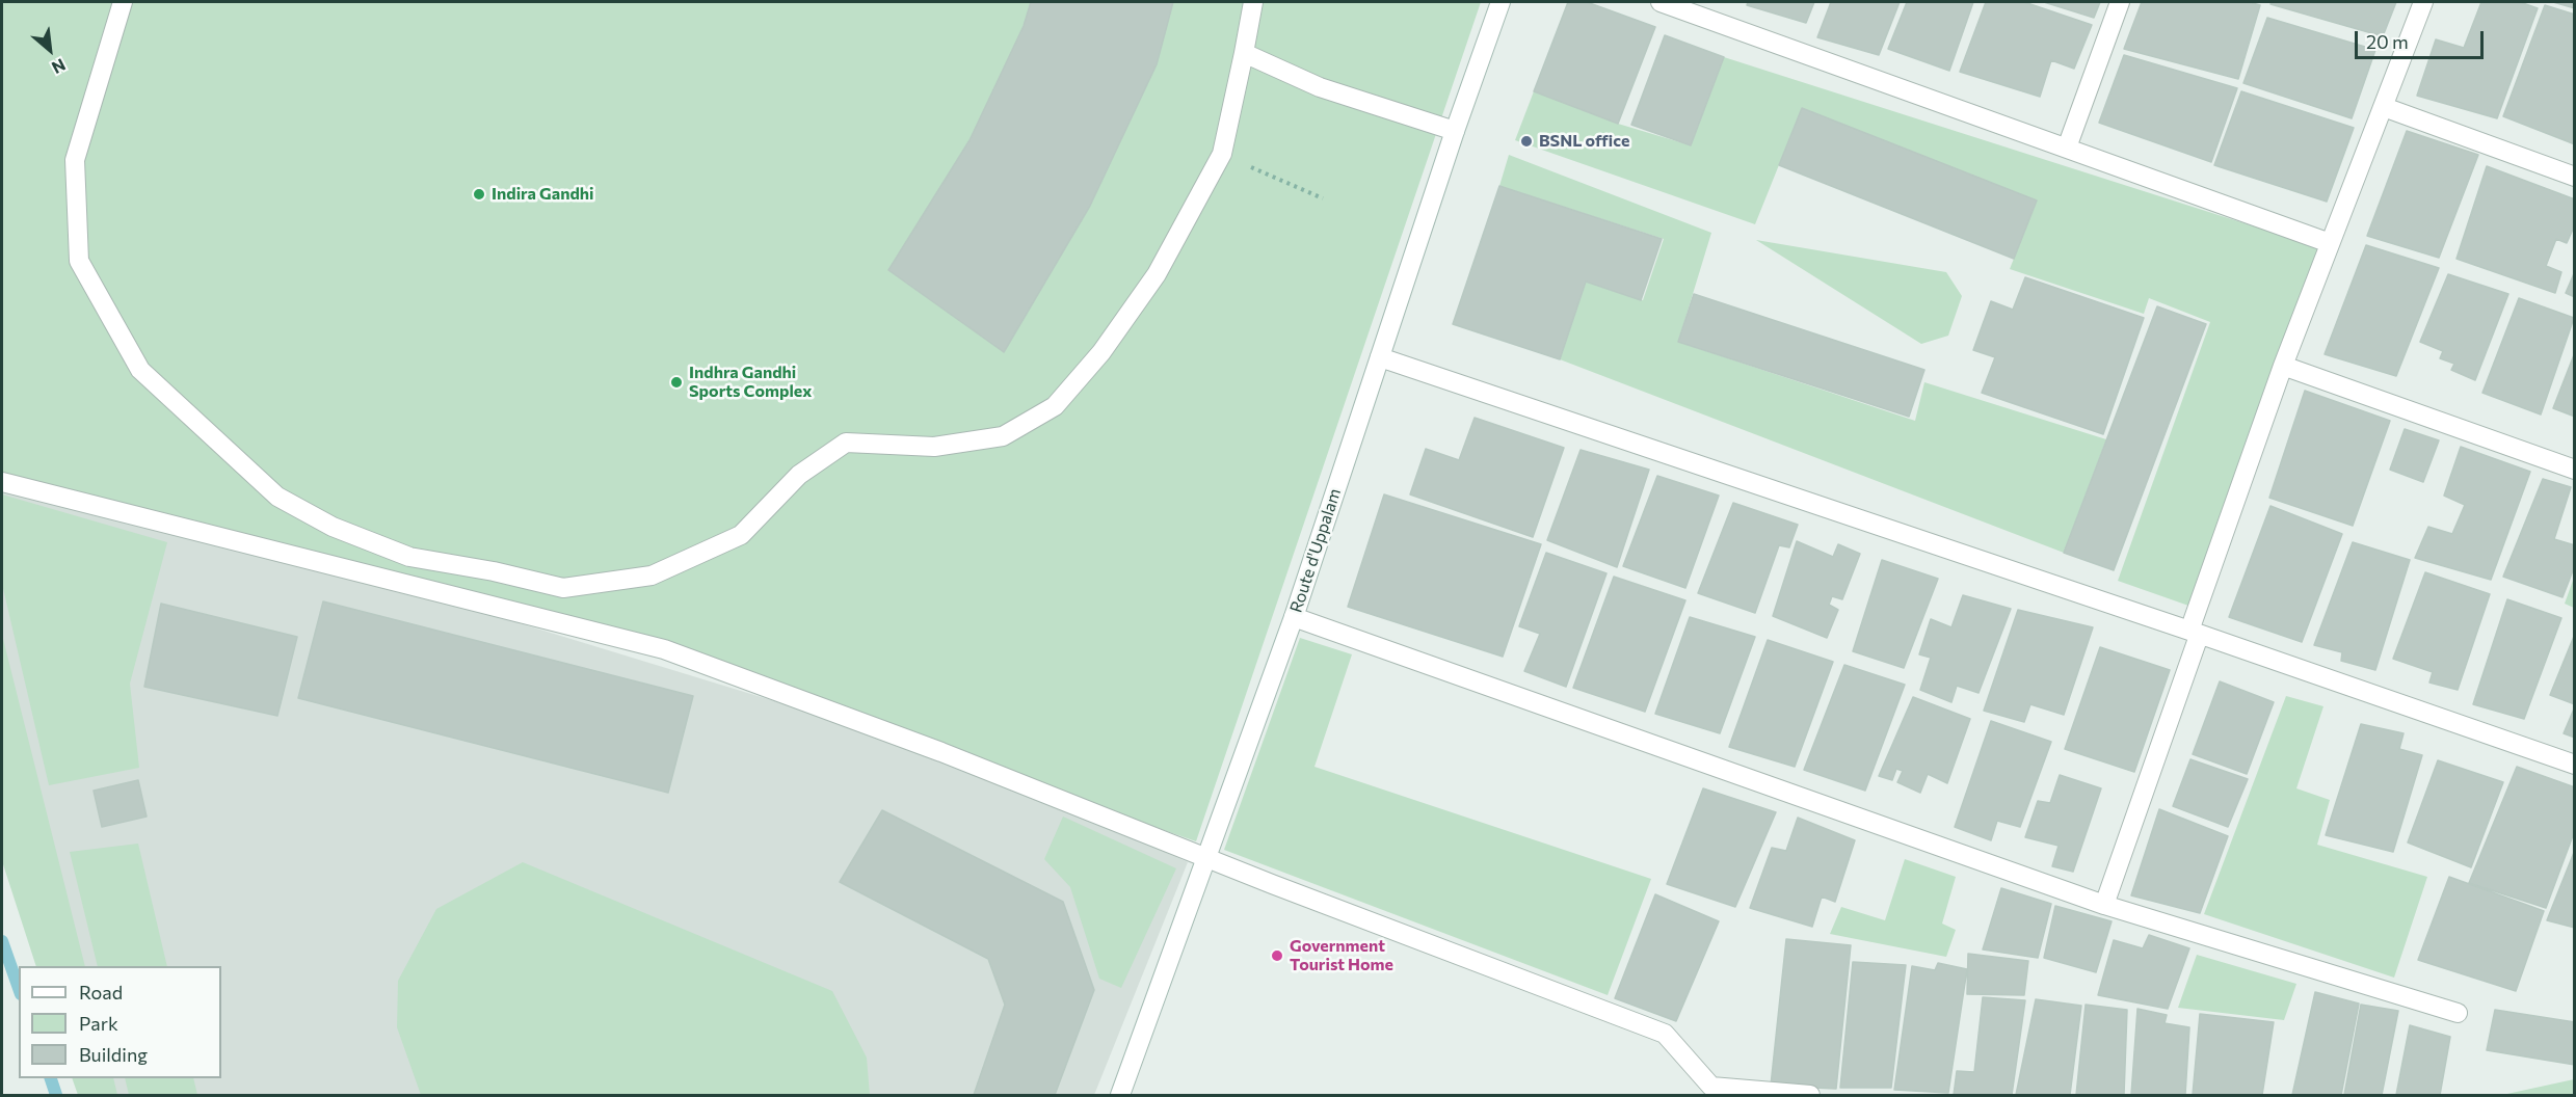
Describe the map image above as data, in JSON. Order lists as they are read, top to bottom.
{
  "streets": {
    "street": ["Route d'Uppalam"]
  },
  "places": [
    "BSNL office",
    "Indira Gandhi",
    "Indhra Gandhi Sports Complex",
    "Government Tourist Home"
  ],
  "legend": ["Road", "Park", "Building"],
  "scale_bar": "20 m",
  "north": "bottom right"
}
